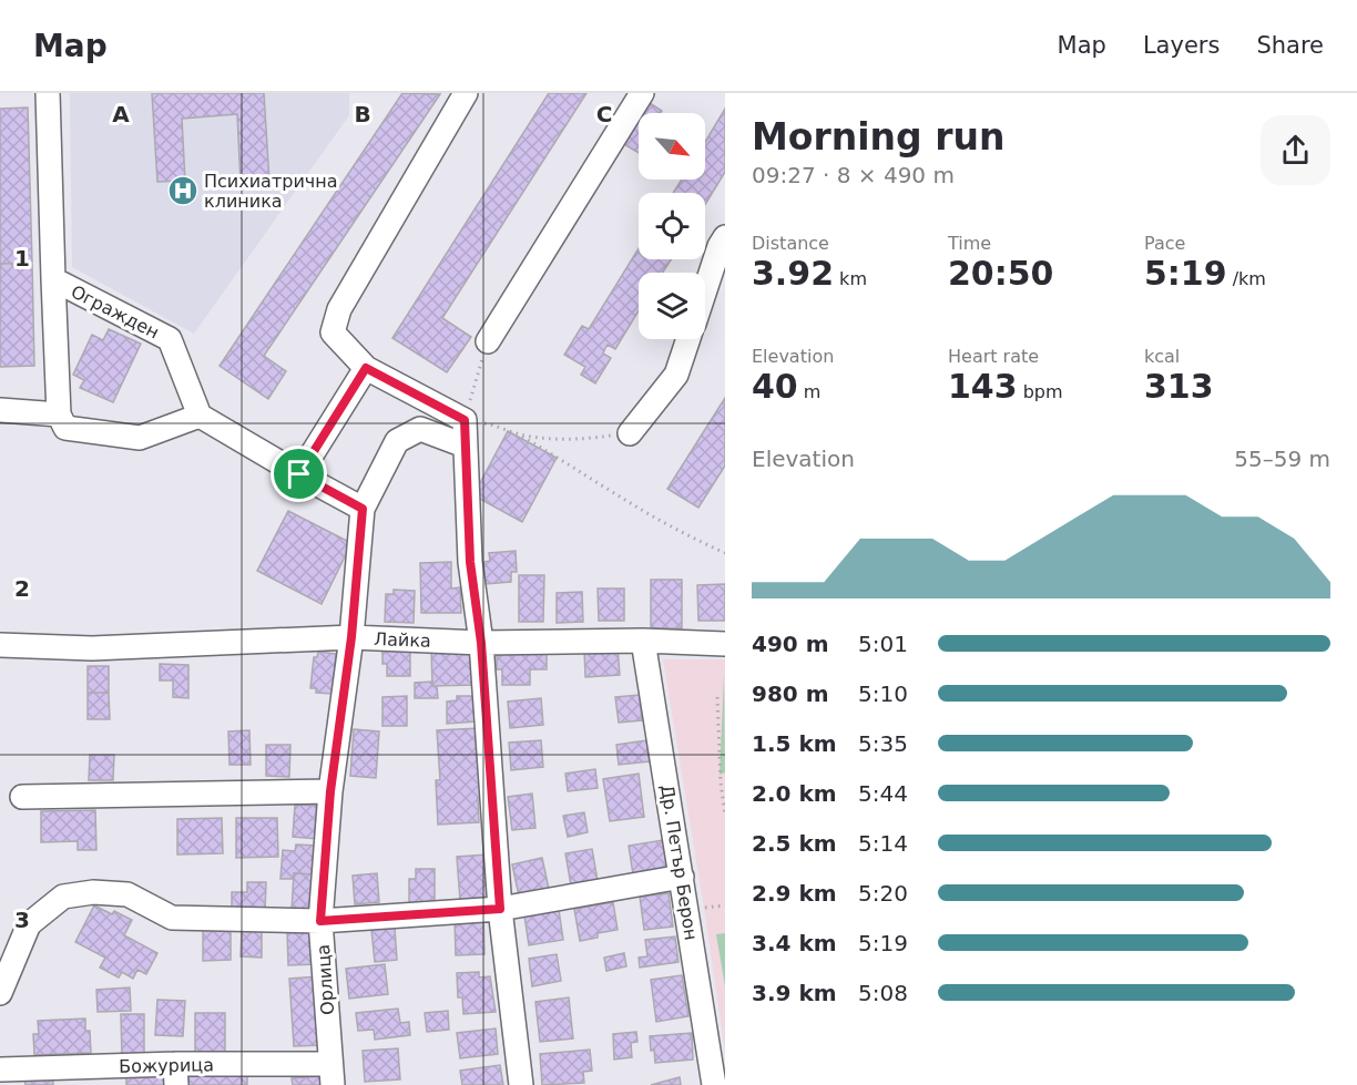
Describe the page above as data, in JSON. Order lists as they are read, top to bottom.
{
  "streets": {
    "street": [
      "Огражден",
      "Лайка",
      "Др. Петър Берон",
      "Орлица",
      "Божурица"
    ]
  },
  "crossings": [
    ["Лайка", "Др. Петър Берон"],
    ["Лайка", "Орлица"],
    ["Орлица", "Божурица"]
  ],
  "places": {
    "hospital": ["Психиатрична клиника"]
  },
  "north": "bottom right",
  "page": {
    "header": "Map",
    "nav": ["Map", "Layers", "Share"],
    "heading": ["Morning run", "09:27 · 8 × 490 m"],
    "stats": [
      ["Distance", "3.92 km"],
      ["Time", "20:50"],
      ["Pace", "5:19 /km"],
      ["Elevation", "40 m"],
      ["Heart rate", "143 bpm"],
      ["kcal", "313"]
    ],
    "chart": ["Elevation", "55–59 m"],
    "list": [
      {
        "name": "490 m",
        "note": "5:01"
      },
      {
        "name": "980 m",
        "note": "5:10"
      },
      {
        "name": "1.5 km",
        "note": "5:35"
      },
      {
        "name": "2.0 km",
        "note": "5:44"
      },
      {
        "name": "2.5 km",
        "note": "5:14"
      },
      {
        "name": "2.9 km",
        "note": "5:20"
      },
      {
        "name": "3.4 km",
        "note": "5:19"
      },
      {
        "name": "3.9 km",
        "note": "5:08"
      }
    ]
  },
  "grid": {
    "columns": ["A", "B", "C"],
    "rows": ["1", "2", "3"]
  }
}
